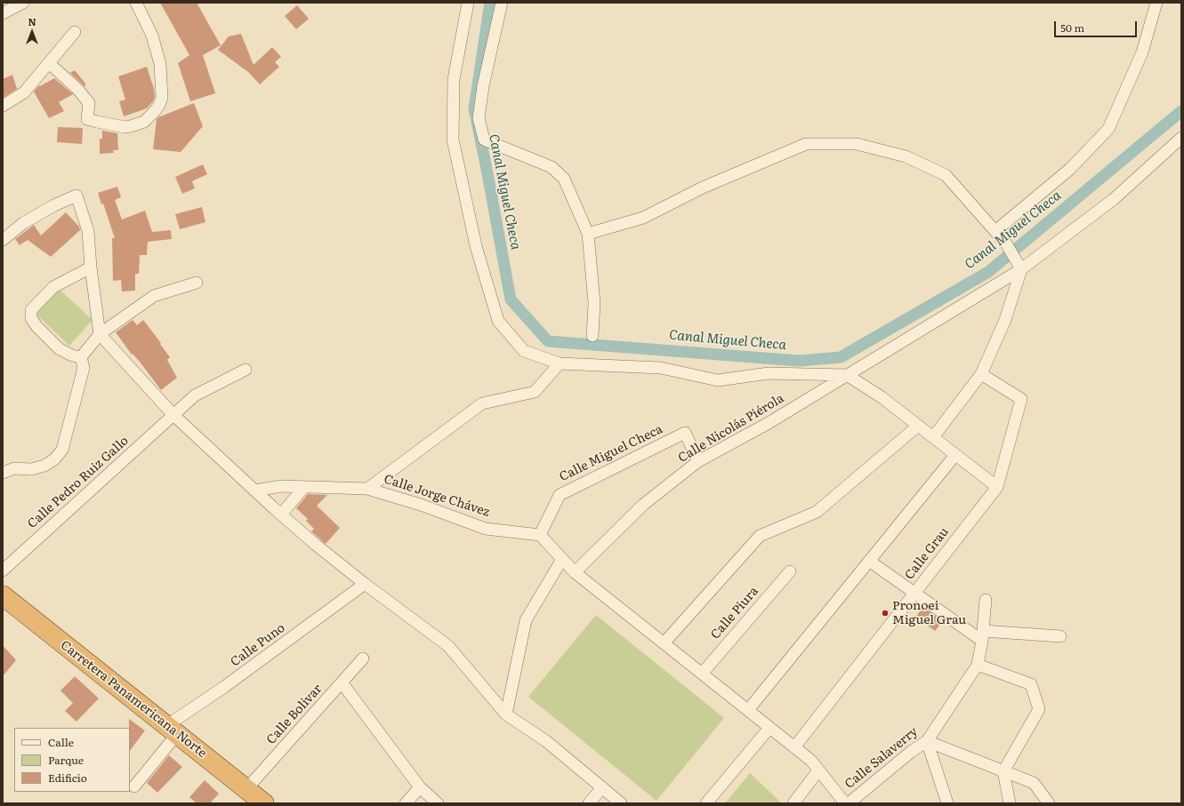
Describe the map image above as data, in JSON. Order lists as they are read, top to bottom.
{
  "streets": {
    "highway": ["Carretera Panamericana Norte"],
    "street": [
      "Calle Nicolás Piérola",
      "Calle Miguel Checa",
      "Calle Pedro Ruiz Gallo",
      "Calle Jorge Chávez",
      "Calle Grau",
      "Calle Piura",
      "Calle Puno",
      "Calle Bolivar",
      "Calle Salaverry"
    ]
  },
  "crossings": [
    ["Calle Nicolás Piérola", "Calle Miguel Checa"],
    ["Calle Miguel Checa", "Calle Jorge Chávez"],
    ["Calle Puno", "Carretera Panamericana Norte"],
    ["Carretera Panamericana Norte", "Calle Bolivar"]
  ],
  "water": ["Canal Miguel Checa"],
  "places": ["Pronoei Miguel Grau"],
  "legend": ["Calle", "Parque", "Edificio"],
  "scale_bar": "50 m",
  "north": "top"
}
